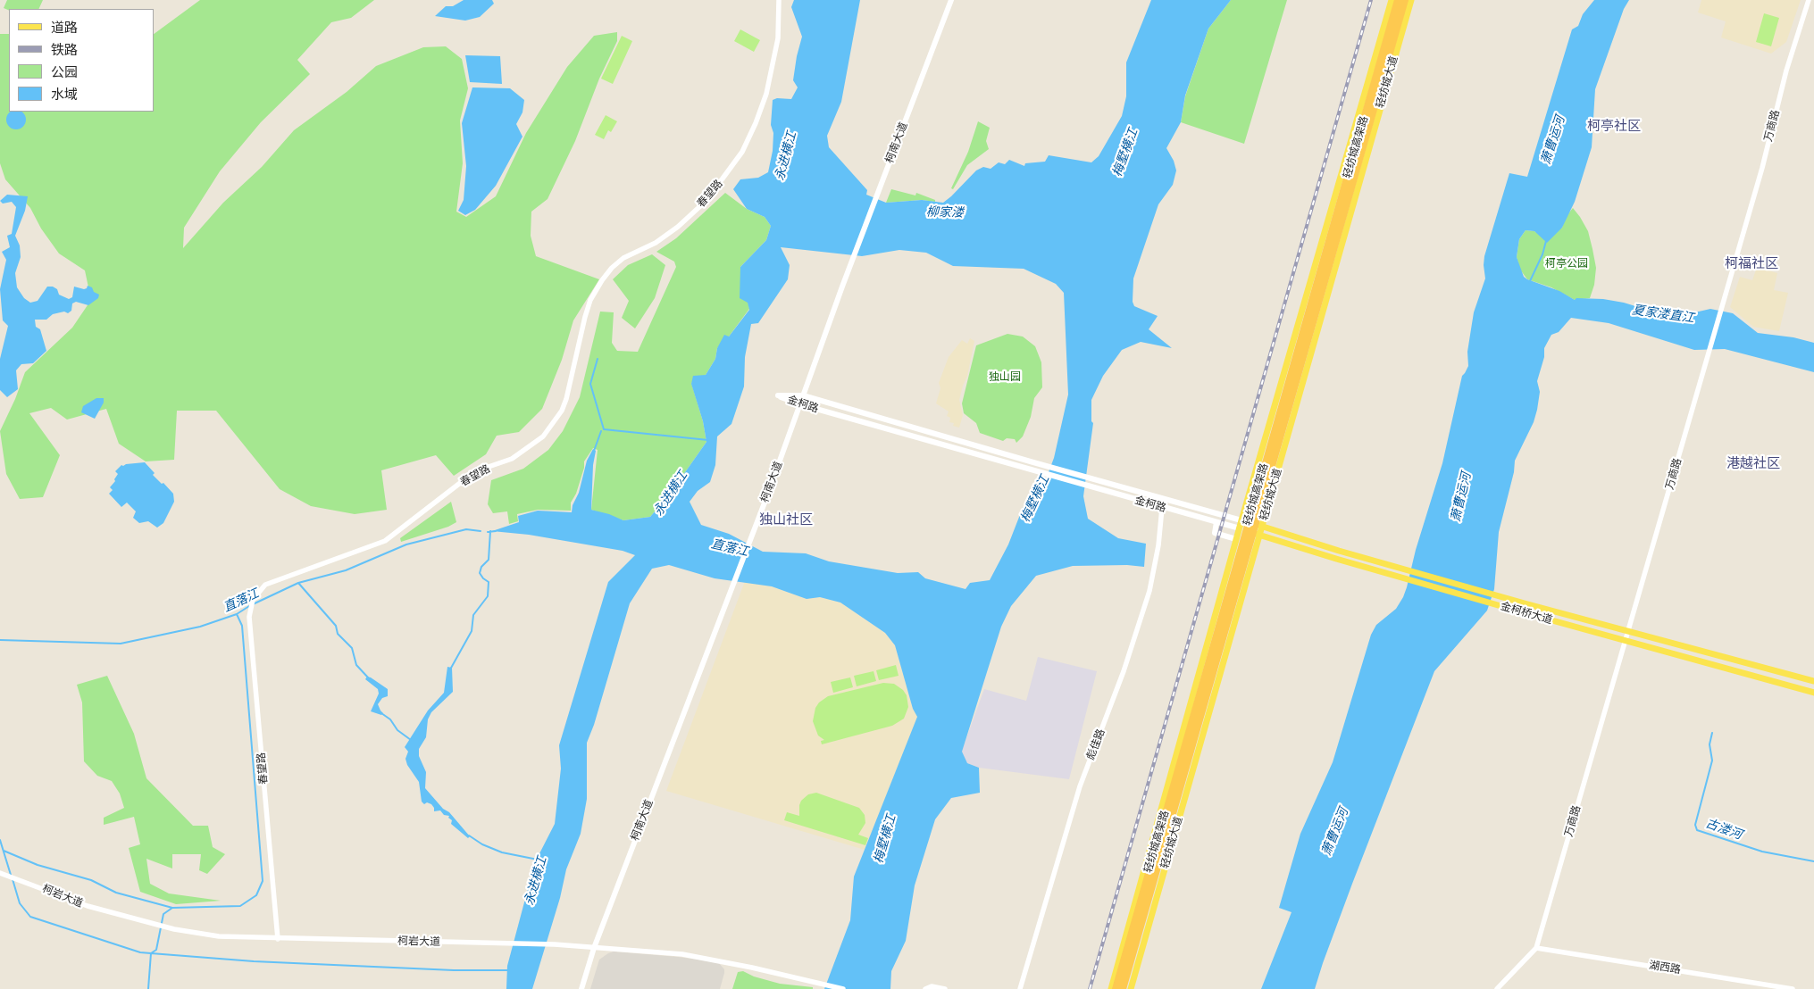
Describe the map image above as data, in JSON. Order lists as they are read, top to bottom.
{
  "streets": {
    "highway": ["轻纺城高架路"],
    "main road": [
      "轻纺城大道",
      "柯南大道",
      "金柯路",
      "金柯桥大道"
    ],
    "street": [
      "万商路",
      "春望路",
      "彪佳路",
      "柯岩大道",
      "湖西路"
    ]
  },
  "crossings": [
    ["轻纺城大道", "金柯路"],
    ["轻纺城大道", "金柯桥大道"],
    ["万商路", "金柯桥大道"],
    ["万商路", "湖西路"],
    ["柯南大道", "金柯路"],
    ["柯南大道", "柯岩大道"],
    ["春望路", "柯岩大道"],
    ["金柯路", "金柯桥大道"],
    ["金柯路", "彪佳路"]
  ],
  "districts": [
    "柯亭社区",
    "柯福社区",
    "港越社区",
    "独山社区"
  ],
  "water": [
    "萧曹运河",
    "梅墅横江",
    "永进横江",
    "柳家溇",
    "夏家溇直江",
    "直落江",
    "古溇河"
  ],
  "parks": ["柯亭公园", "独山园"],
  "legend": [
    "道路",
    "铁路",
    "公园",
    "水域"
  ]
}
